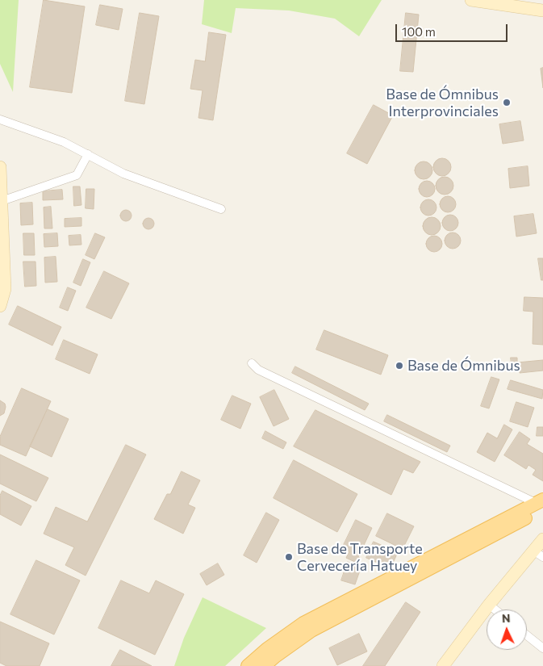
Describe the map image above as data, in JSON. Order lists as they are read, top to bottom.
{
  "places": ["Base de Ómnibus Interprovinciales", "Base de Ómnibus", "Base de Transporte Cervecería Hatuey"],
  "scale_bar": "100 m",
  "north": "top"
}
